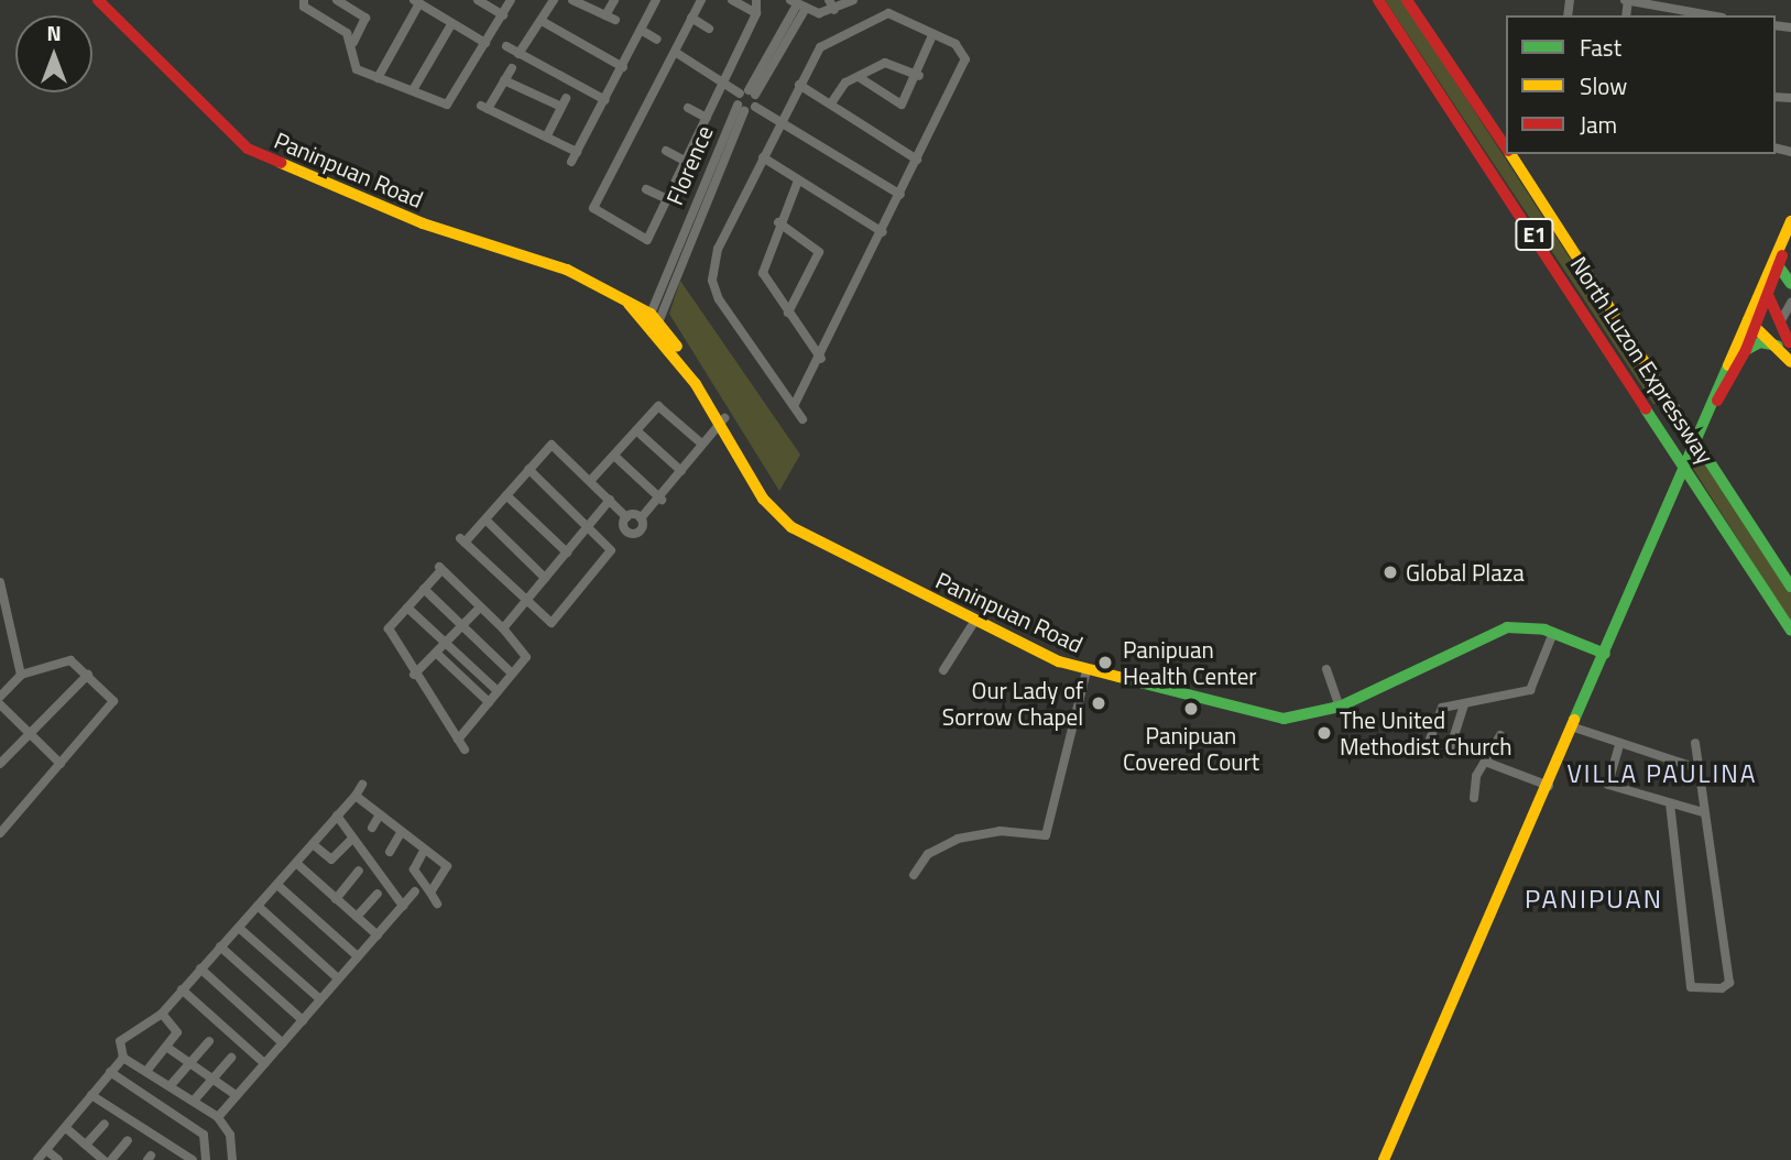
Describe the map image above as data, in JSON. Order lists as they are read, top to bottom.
{
  "streets": {
    "main road": ["Paninpuan Road", "E1", "North Luzon Expressway"],
    "street": ["Florence"]
  },
  "crossings": [
    ["Florence", "Paninpuan Road"]
  ],
  "districts": ["VILLA PAULINA", "PANIPUAN"],
  "places": [
    "Global Plaza",
    "Panipuan Health Center",
    "Our Lady of Sorrow Chapel",
    "Panipuan Covered Court",
    "The United Methodist Church"
  ],
  "legend": ["Fast", "Slow", "Jam"],
  "north": "top"
}
